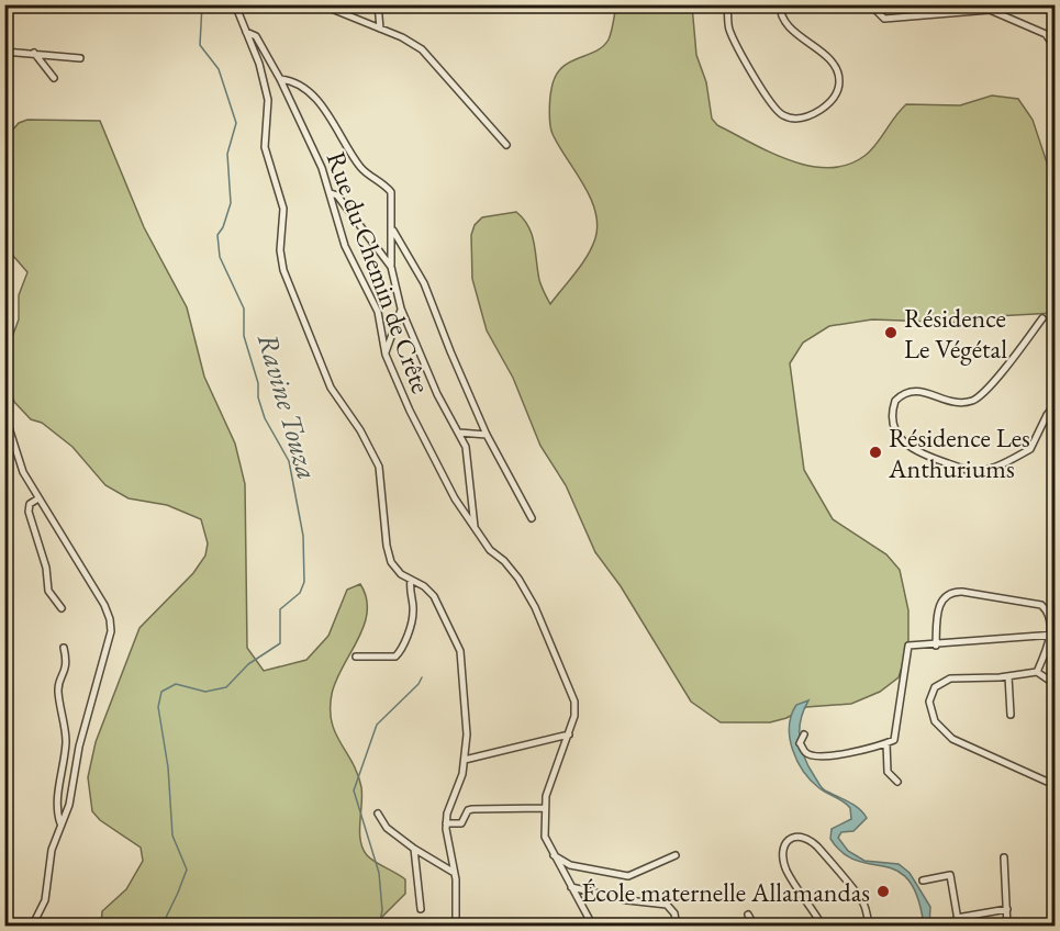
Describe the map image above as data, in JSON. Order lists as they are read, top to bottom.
{
  "streets": {
    "street": ["Rue du Chemin de Crête"]
  },
  "water": ["Ravine Touza"],
  "places": ["Résidence Le Végétal", "Résidence Les Anthuriums", "École maternelle Allamandas"]
}
